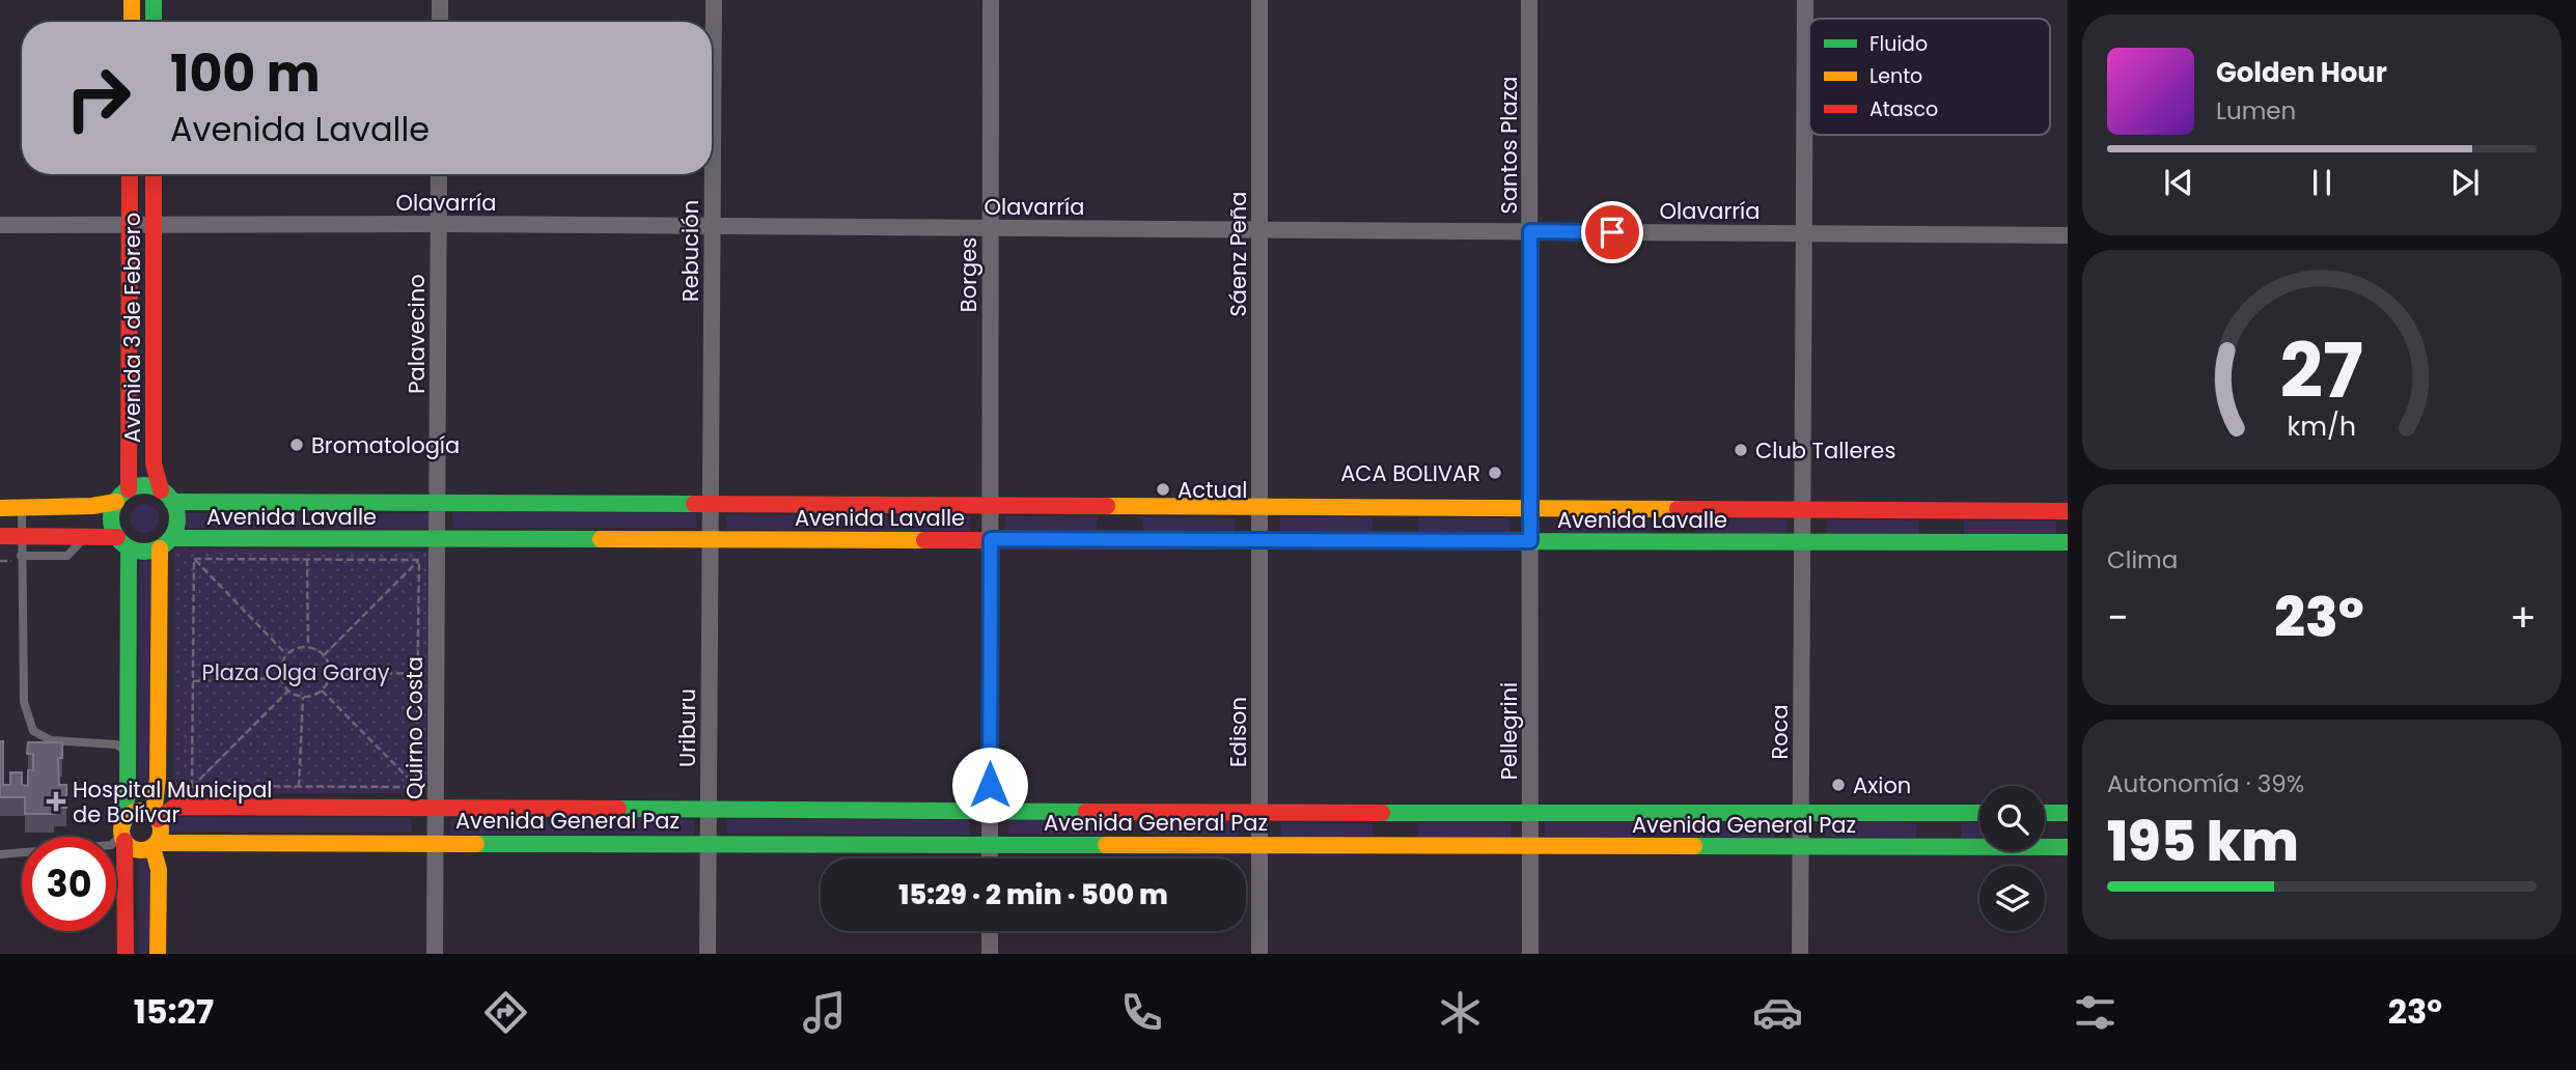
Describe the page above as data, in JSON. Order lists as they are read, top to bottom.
{
  "streets": {
    "street": [
      "Santos Plaza",
      "Olavarría",
      "Rebución",
      "Sáenz Peña",
      "Borges",
      "Avenida 3 de Febrero",
      "Palavecino",
      "Avenida Lavalle",
      "Quirno Costa",
      "Uriburu",
      "Pellegrini",
      "Edison",
      "Roca",
      "Avenida General Paz"
    ]
  },
  "crossings": [
    ["Santos Plaza", "Olavarría"],
    ["Santos Plaza", "Avenida Lavalle"],
    ["Santos Plaza", "Pellegrini"],
    ["Olavarría", "Rebución"],
    ["Olavarría", "Sáenz Peña"],
    ["Olavarría", "Borges"],
    ["Olavarría", "Avenida 3 de Febrero"],
    ["Olavarría", "Palavecino"],
    ["Olavarría", "Roca"],
    ["Rebución", "Avenida Lavalle"],
    ["Rebución", "Uriburu"],
    ["Sáenz Peña", "Avenida Lavalle"],
    ["Sáenz Peña", "Edison"],
    ["Borges", "Avenida Lavalle"],
    ["Borges", "Avenida General Paz"],
    ["Avenida 3 de Febrero", "Avenida Lavalle"],
    ["Palavecino", "Avenida Lavalle"],
    ["Palavecino", "Quirno Costa"],
    ["Avenida Lavalle", "Quirno Costa"],
    ["Avenida Lavalle", "Uriburu"],
    ["Avenida Lavalle", "Pellegrini"],
    ["Avenida Lavalle", "Edison"],
    ["Avenida Lavalle", "Roca"],
    ["Quirno Costa", "Avenida General Paz"],
    ["Uriburu", "Avenida General Paz"],
    ["Pellegrini", "Avenida General Paz"],
    ["Edison", "Avenida General Paz"],
    ["Roca", "Avenida General Paz"]
  ],
  "parks": ["Plaza Olga Garay"],
  "places": {
    "other": [
      "Bromatología",
      "Club Talleres",
      "ACA BOLIVAR",
      "Actual",
      "Axion"
    ],
    "health": ["Hospital Municipal de Bolívar"]
  },
  "legend": ["Fluido", "Lento", "Atasco"],
  "page": {
    "turn": ["100 m", "Avenida Lavalle"],
    "song": ["Golden Hour", "Lumen"],
    "tile": [
      "Clima",
      ["Autonomía · 39%", "195 km"]
    ],
    "heat": ["−", "23°", "+"],
    "limit": "30",
    "trip": "15:29 · 2 min · 500 m",
    "tabs": ["15:27", "23°"],
    "gauge": ["27", "km/h"]
  }
}
